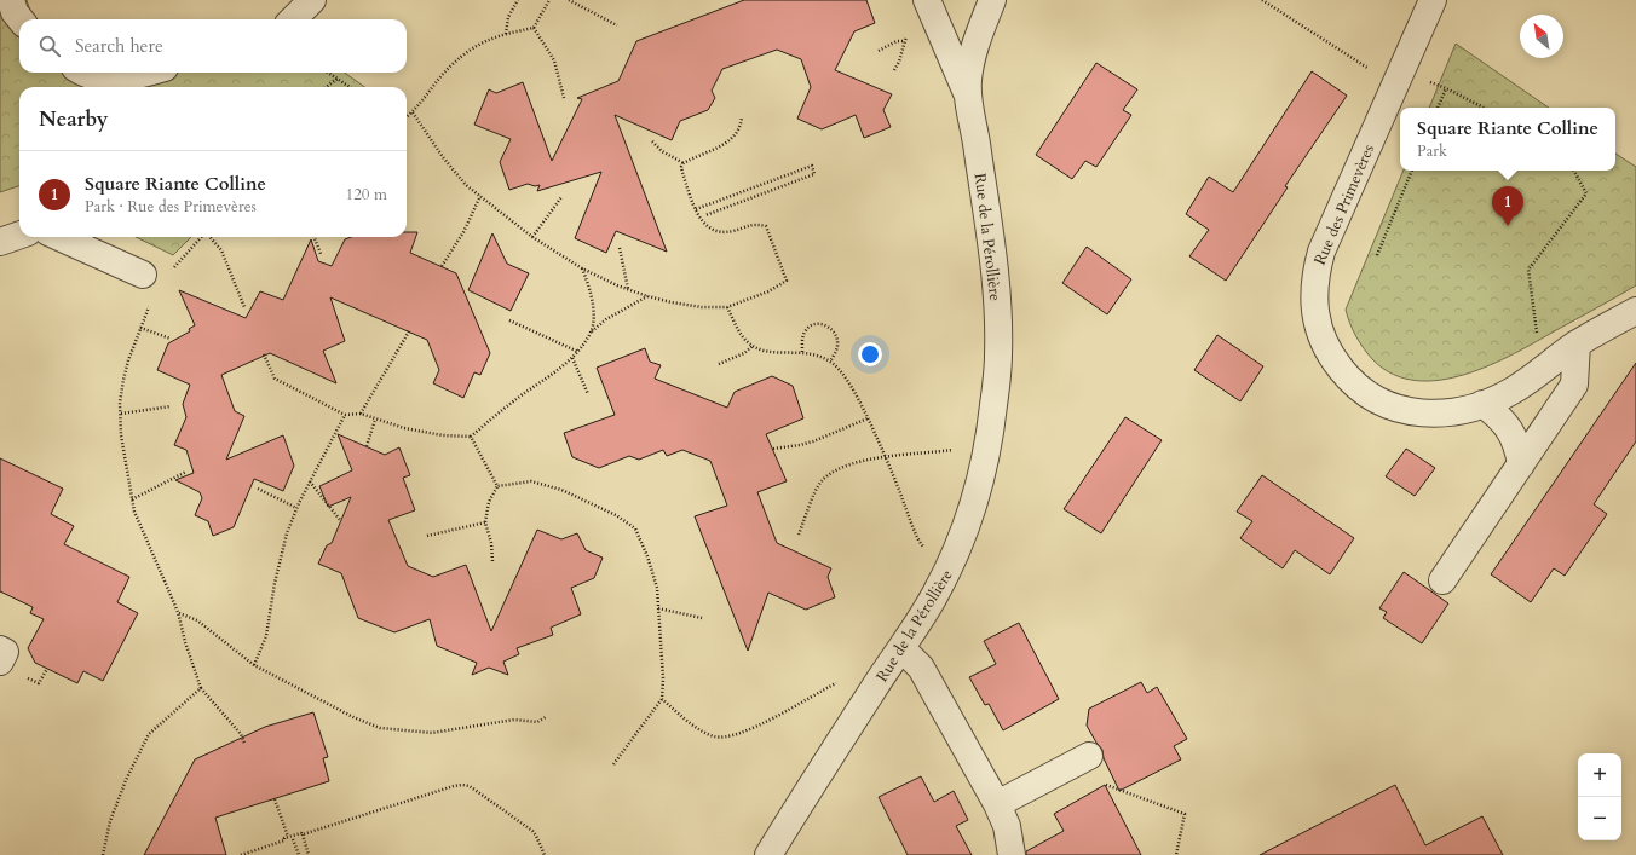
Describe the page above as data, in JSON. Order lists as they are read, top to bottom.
{
  "streets": {
    "street": ["Rue des Primevères", "Rue de la Pérollière"]
  },
  "north": "top left",
  "page": {
    "search": "Search here",
    "heading": "Nearby",
    "popup": ["Square Riante Colline", "Park"],
    "list": [
      {
        "mark": "1",
        "name": "Square Riante Colline",
        "note": "Park · Rue des Primevères",
        "value": "120 m"
      }
    ],
    "pins": "1",
    "map_buttons": ["+", "−"]
  }
}
